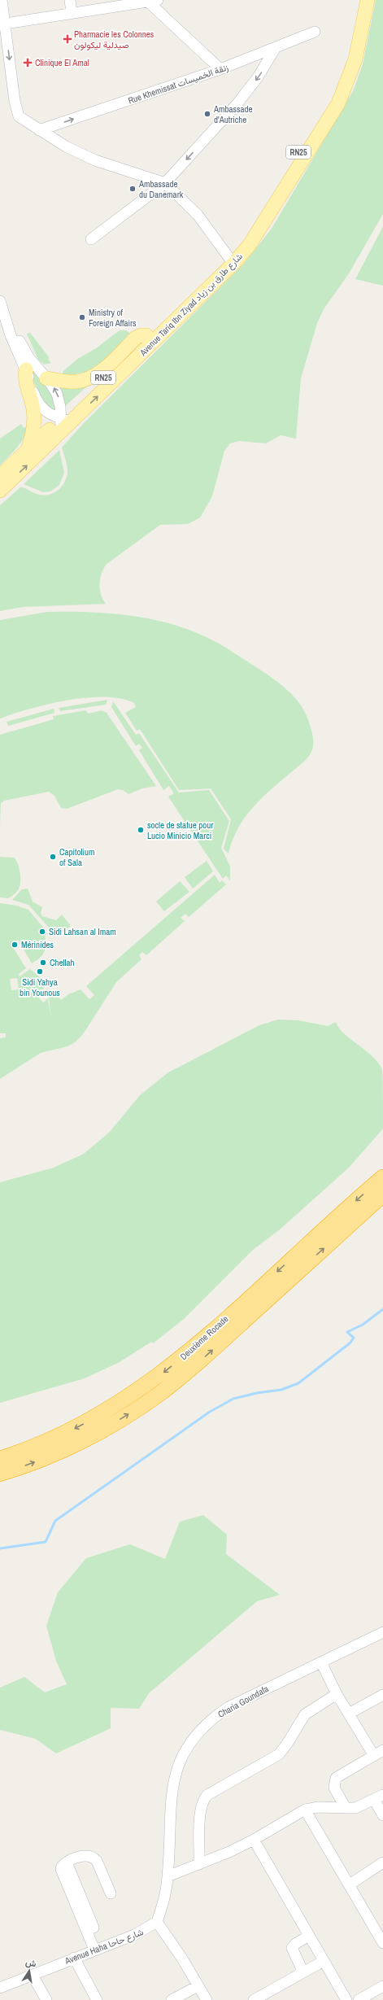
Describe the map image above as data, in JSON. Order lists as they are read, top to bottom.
{
  "streets": {
    "highway": ["Deuxième Rocade"],
    "main road": ["RN25", "Avenue Tariq Ibn Ziyad شارع طارق بن زياد"],
    "street": ["Rue Khemissat زنقة الخميسات", "Charia Goundafa", "Avenue Haha شارع حاحا"]
  },
  "crossings": [
    ["RN25", "Avenue Tariq Ibn Ziyad شارع طارق بن زياد"],
    ["Charia Goundafa", "Avenue Haha شارع حاحا"]
  ],
  "places": {
    "health": ["Pharmacie les Colonnes صيدلية ليكولون", "Clinique El Amal"],
    "other": [
      "Ambassade d'Autriche",
      "Ambassade du Danemark",
      "Ministry of Foreign Affairs",
      "socle de statue pour Lucio Minicio Marci",
      "Capitolium of Sala",
      "Sidi Lahsan al Imam",
      "Mérinides",
      "Chellah",
      "Sidi Yahya bin Younous"
    ]
  },
  "north": "top"
}
